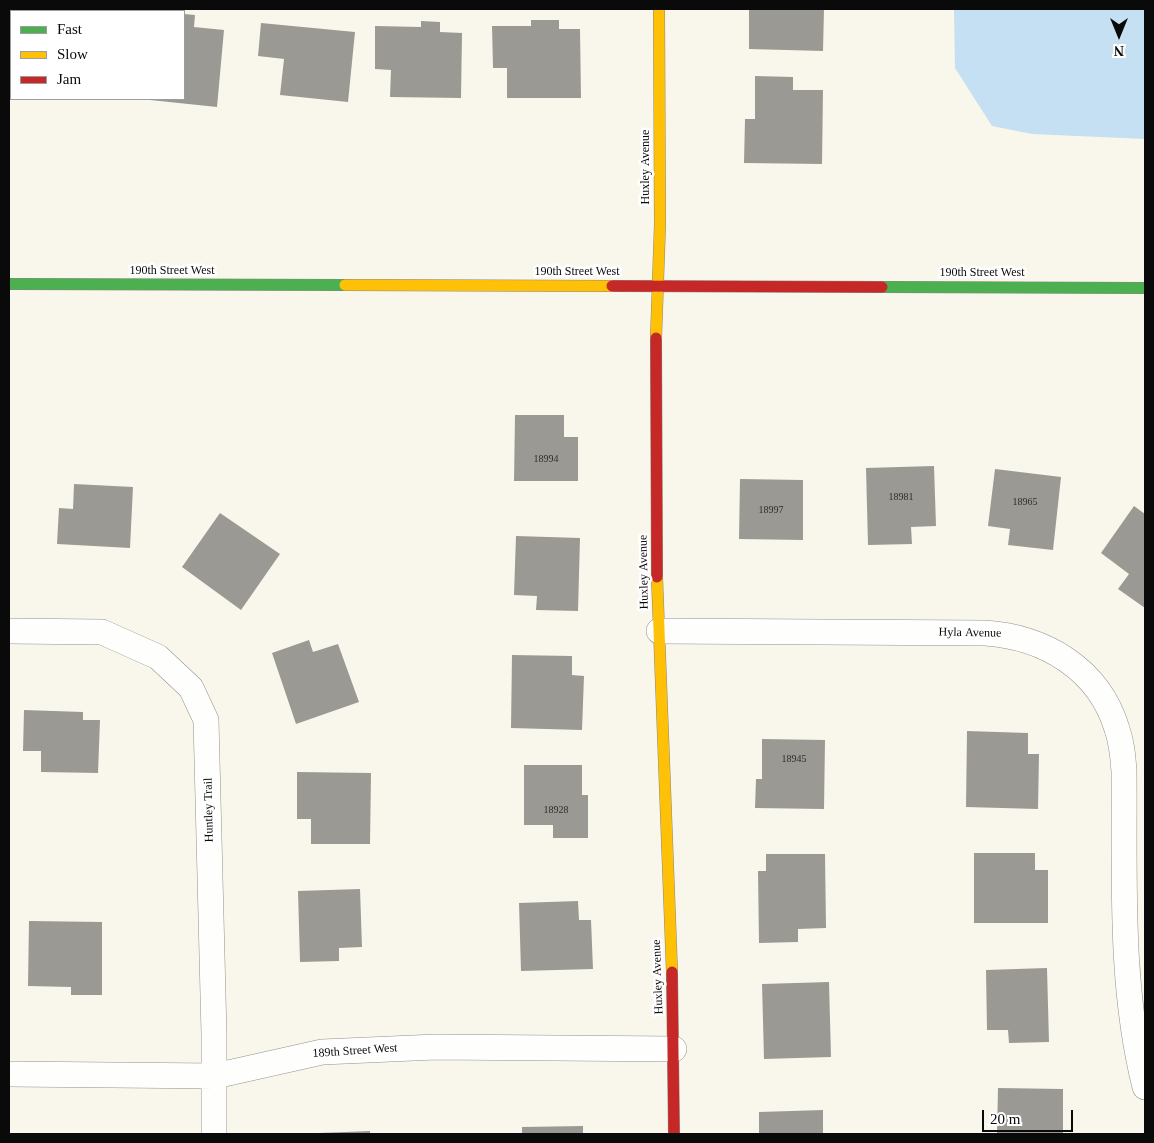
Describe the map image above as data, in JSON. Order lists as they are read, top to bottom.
{
  "streets": {
    "street": [
      "Huxley Avenue",
      "190th Street West",
      "Hyla Avenue",
      "Huntley Trail",
      "189th Street West"
    ]
  },
  "crossings": [
    ["Huxley Avenue", "190th Street West"],
    ["Huxley Avenue", "Hyla Avenue"],
    ["Huxley Avenue", "189th Street West"],
    ["Huntley Trail", "189th Street West"]
  ],
  "house_numbers": [
    "18994",
    "18981",
    "18965",
    "18997",
    "18945",
    "18928"
  ],
  "legend": ["Fast", "Slow", "Jam"],
  "scale_bar": "20 m",
  "north": "bottom"
}
